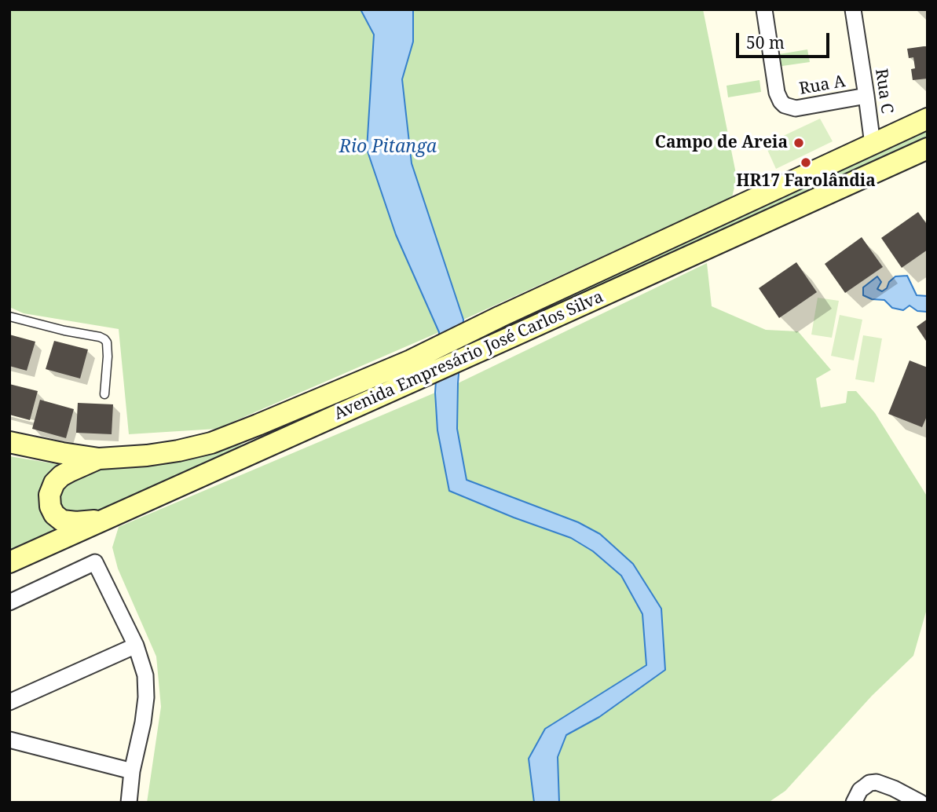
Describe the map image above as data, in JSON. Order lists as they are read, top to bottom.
{
  "streets": {
    "main road": ["Avenida Empresário José Carlos Silva"],
    "street": ["Rua A", "Rua C"]
  },
  "crossings": [
    ["Rua A", "Rua C"],
    ["Rua C", "Avenida Empresário José Carlos Silva"]
  ],
  "water": ["Rio Pitanga"],
  "places": ["Campo de Areia", "HR17 Farolândia"],
  "scale_bar": "50 m"
}
